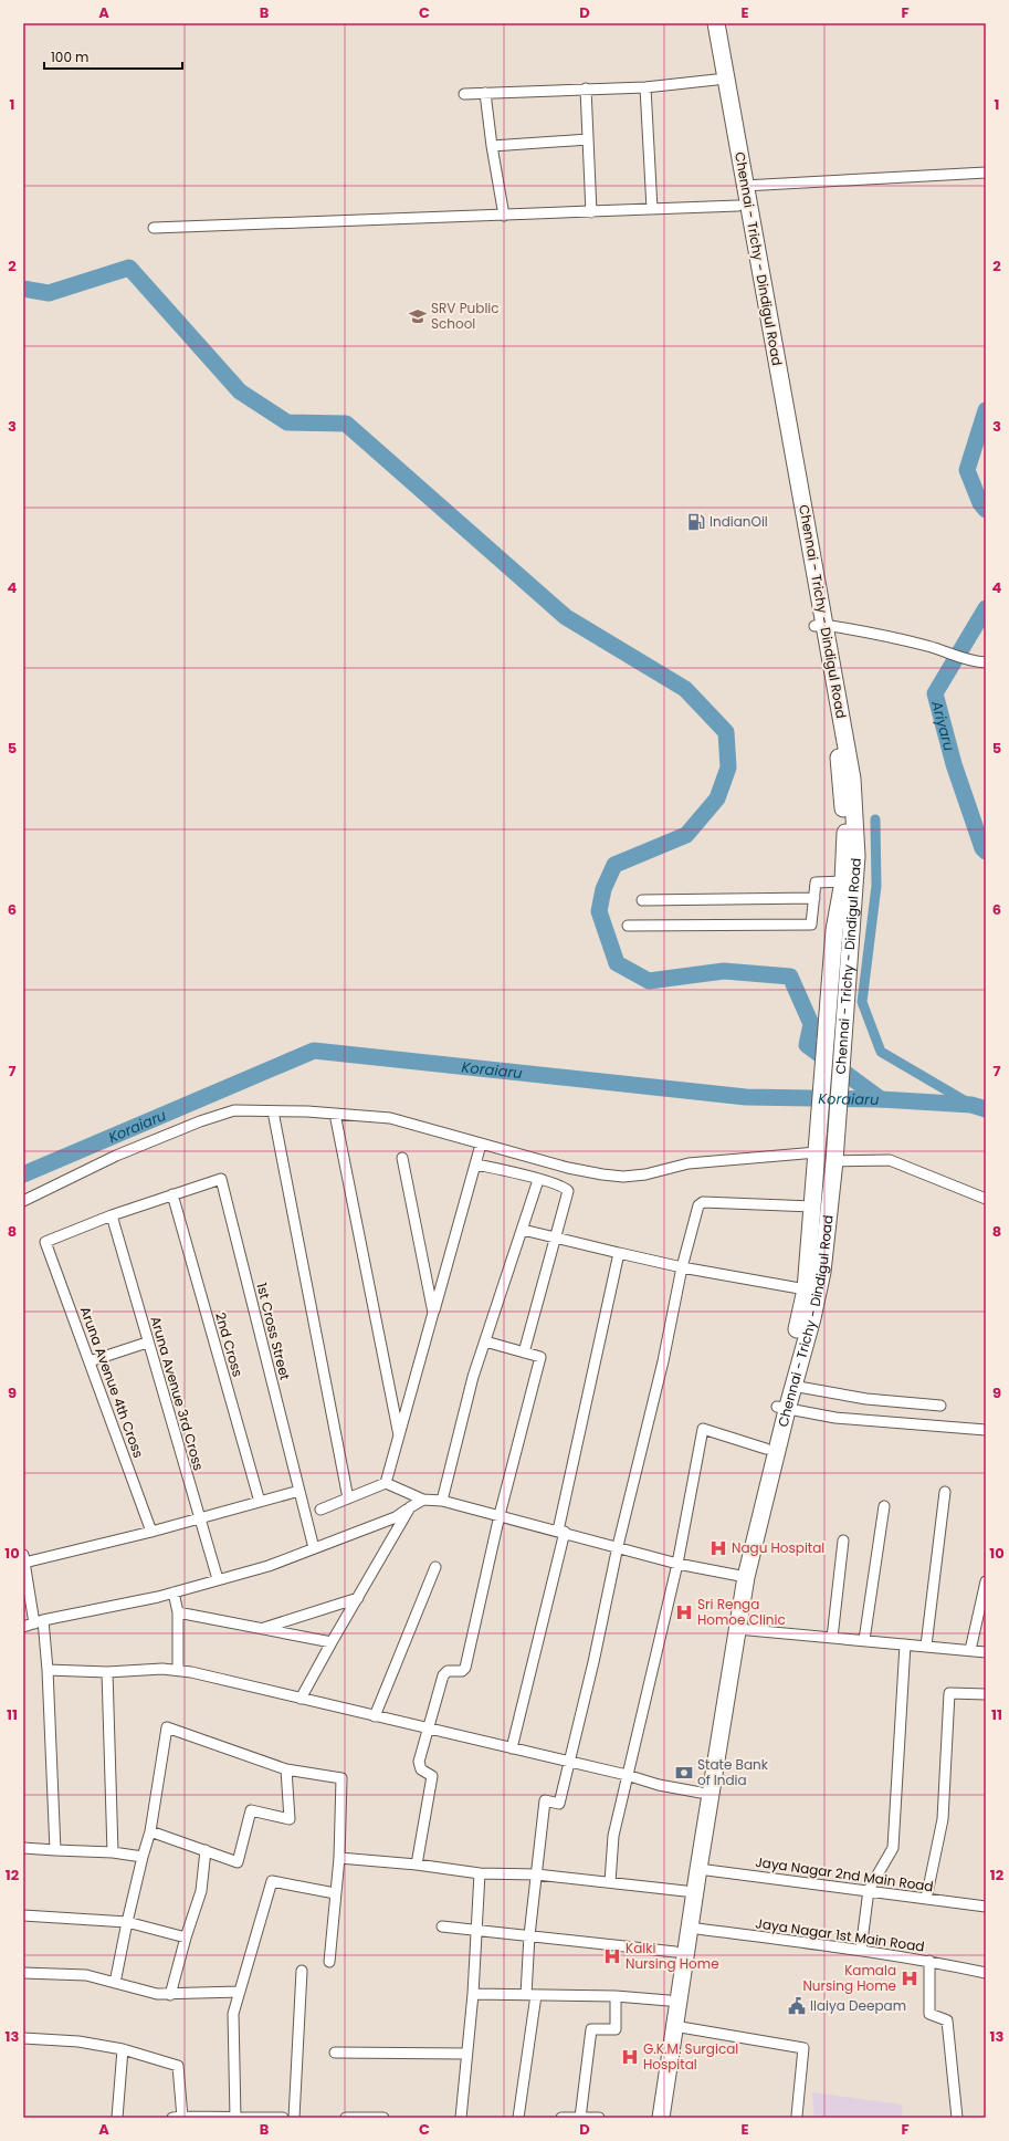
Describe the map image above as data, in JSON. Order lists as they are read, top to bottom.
{
  "streets": {
    "highway": ["Chennai - Trichy - Dindigul Road"],
    "street": [
      "1st Cross Street",
      "2nd Cross",
      "Aruna Avenue 4th Cross",
      "Aruna Avenue 3rd Cross",
      "Jaya Nagar 2nd Main Road",
      "Jaya Nagar 1st Main Road"
    ]
  },
  "crossings": [
    ["Chennai - Trichy - Dindigul Road", "Jaya Nagar 2nd Main Road"],
    ["Chennai - Trichy - Dindigul Road", "Jaya Nagar 1st Main Road"],
    ["1st Cross Street", "2nd Cross"],
    ["Aruna Avenue 4th Cross", "Aruna Avenue 3rd Cross"]
  ],
  "water": ["Ariyaru", "Koraiaru"],
  "places": {
    "school or university": ["SRV Public School"],
    "fuel station": ["IndianOil"],
    "hospital": [
      "Nagu Hospital",
      "Sri Renga Homoe Clinic",
      "Kalki Nursing Home",
      "Kamala Nursing Home",
      "G.K.M. Surgical Hospital"
    ],
    "bank": ["State Bank of India"],
    "public building": ["Ilaiya Deepam"]
  },
  "scale_bar": "100 m",
  "grid": {
    "columns": [
      "A",
      "B",
      "C",
      "D",
      "E",
      "F"
    ],
    "rows": [
      "1",
      "2",
      "3",
      "4",
      "5",
      "6",
      "7",
      "8",
      "9",
      "10",
      "11",
      "12",
      "13"
    ]
  }
}
